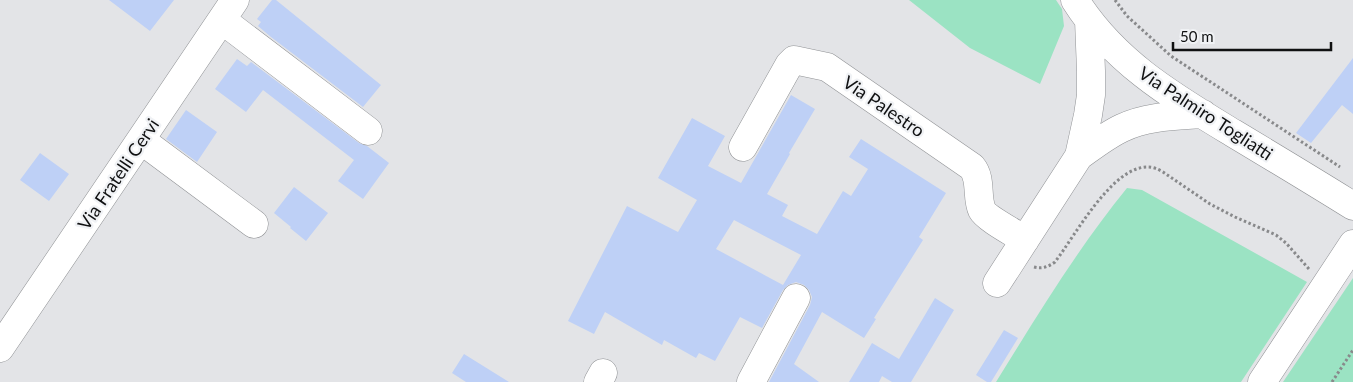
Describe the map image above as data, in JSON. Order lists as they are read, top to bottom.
{
  "streets": {
    "street": ["Via Palestro", "Via Palmiro Togliatti", "Via Fratelli Cervi"]
  },
  "scale_bar": "50 m"
}
